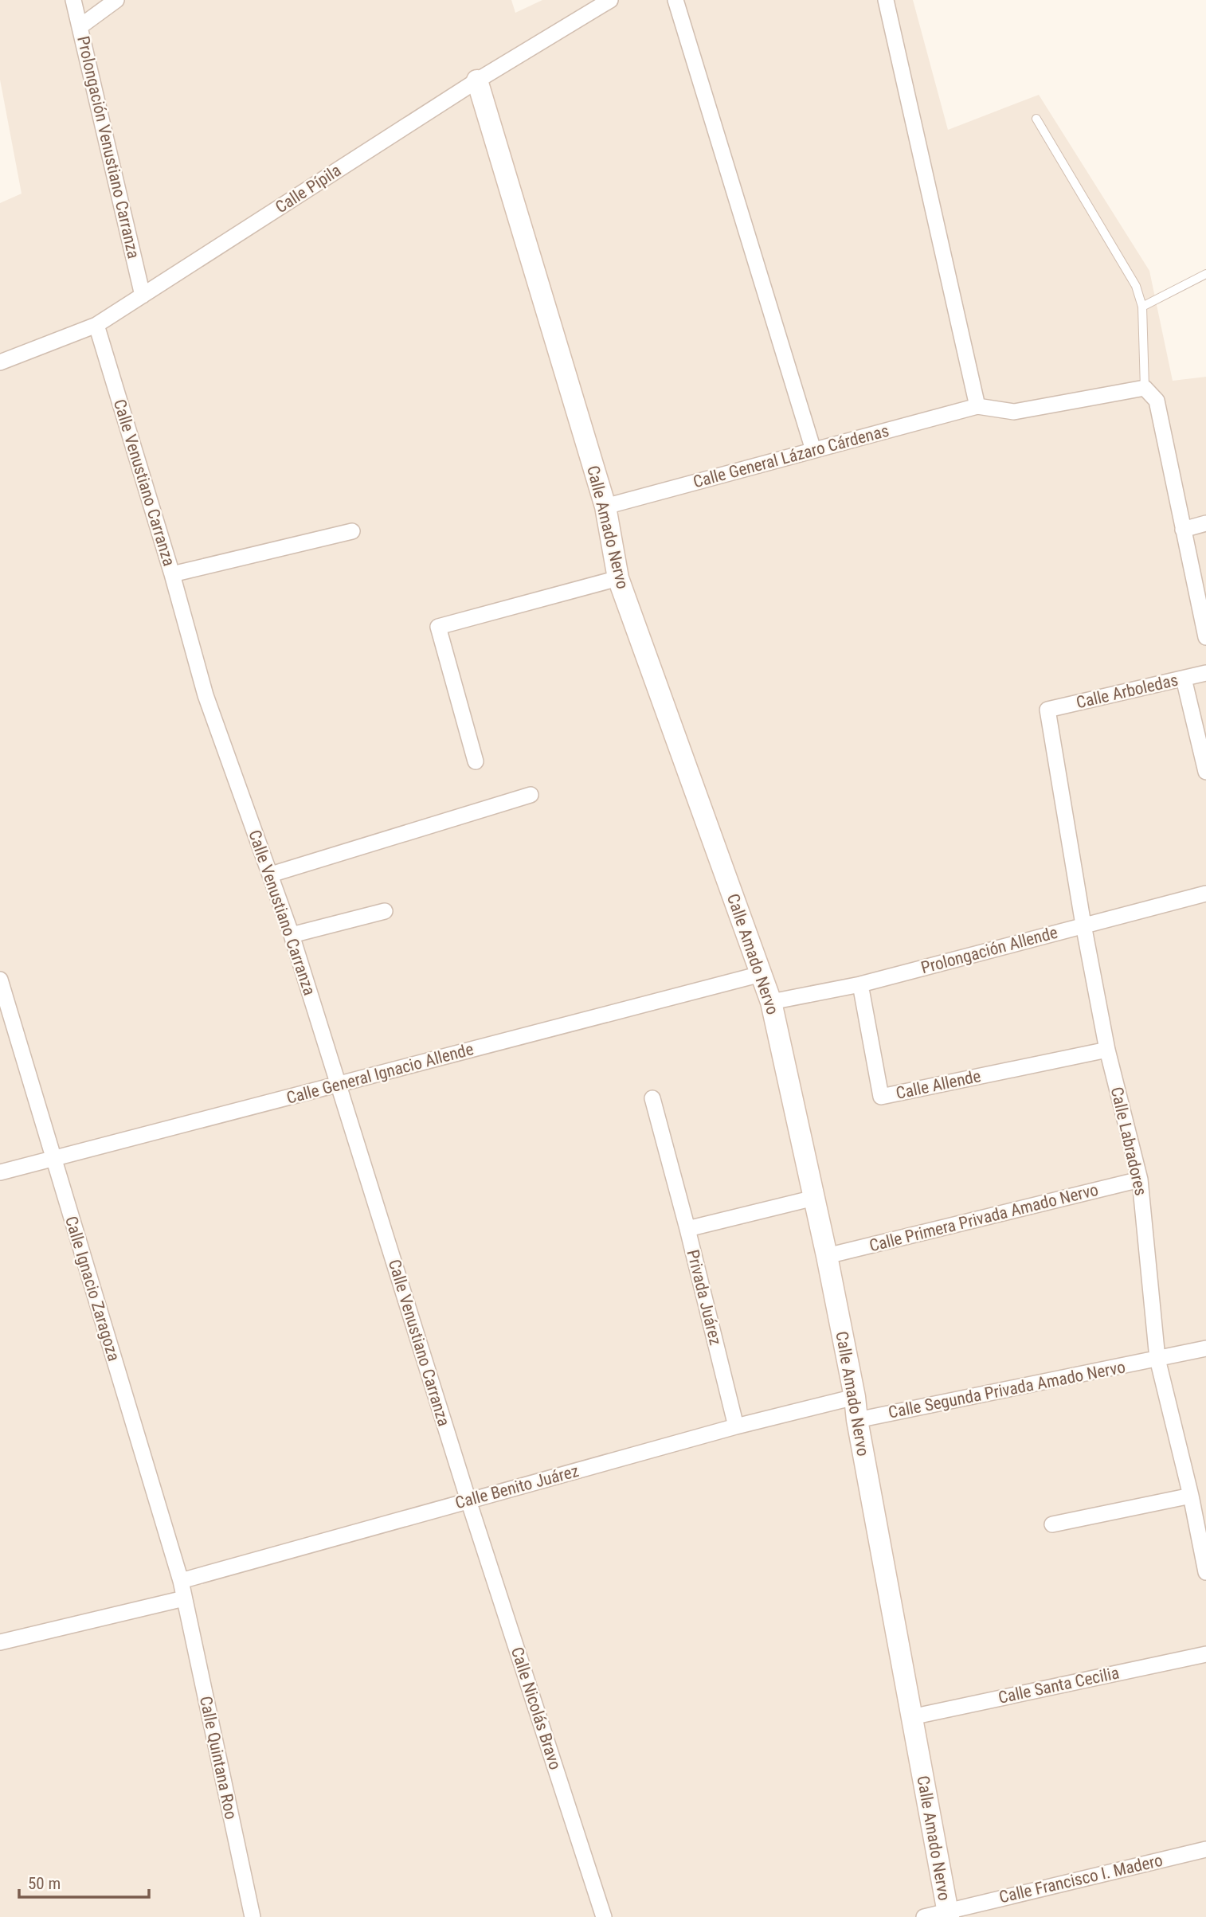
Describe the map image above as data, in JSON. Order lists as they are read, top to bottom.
{
  "streets": {
    "street": [
      "Prolongación Venustiano Carranza",
      "Calle Pípila",
      "Calle General Lázaro Cárdenas",
      "Calle Venustiano Carranza",
      "Calle Amado Nervo",
      "Calle Arboledas",
      "Prolongación Allende",
      "Calle General Ignacio Allende",
      "Calle Allende",
      "Calle Labradores",
      "Calle Primera Privada Amado Nervo",
      "Calle Ignacio Zaragoza",
      "Privada Juárez",
      "Calle Segunda Privada Amado Nervo",
      "Calle Benito Juárez",
      "Calle Santa Cecilia",
      "Calle Nicolás Bravo",
      "Calle Quintana Roo",
      "Calle Francisco I. Madero"
    ]
  },
  "crossings": [
    ["Prolongación Venustiano Carranza", "Calle Pípila"],
    ["Calle Pípila", "Calle Venustiano Carranza"],
    ["Calle Pípila", "Calle Amado Nervo"],
    ["Calle General Lázaro Cárdenas", "Calle Amado Nervo"],
    ["Calle Venustiano Carranza", "Calle General Ignacio Allende"],
    ["Calle Venustiano Carranza", "Calle Benito Juárez"],
    ["Calle Venustiano Carranza", "Calle Nicolás Bravo"],
    ["Calle Amado Nervo", "Prolongación Allende"],
    ["Calle Amado Nervo", "Calle General Ignacio Allende"],
    ["Calle Amado Nervo", "Calle Primera Privada Amado Nervo"],
    ["Calle Amado Nervo", "Privada Juárez"],
    ["Calle Amado Nervo", "Calle Segunda Privada Amado Nervo"],
    ["Calle Amado Nervo", "Calle Benito Juárez"],
    ["Calle Amado Nervo", "Calle Santa Cecilia"],
    ["Calle Amado Nervo", "Calle Francisco I. Madero"],
    ["Calle Arboledas", "Calle Labradores"],
    ["Prolongación Allende", "Calle Allende"],
    ["Prolongación Allende", "Calle Labradores"],
    ["Calle General Ignacio Allende", "Calle Ignacio Zaragoza"],
    ["Calle Allende", "Calle Labradores"],
    ["Calle Labradores", "Calle Primera Privada Amado Nervo"],
    ["Calle Labradores", "Calle Segunda Privada Amado Nervo"],
    ["Calle Ignacio Zaragoza", "Calle Benito Juárez"],
    ["Calle Ignacio Zaragoza", "Calle Quintana Roo"],
    ["Privada Juárez", "Calle Benito Juárez"],
    ["Calle Benito Juárez", "Calle Nicolás Bravo"]
  ],
  "scale_bar": "50 m"
}
